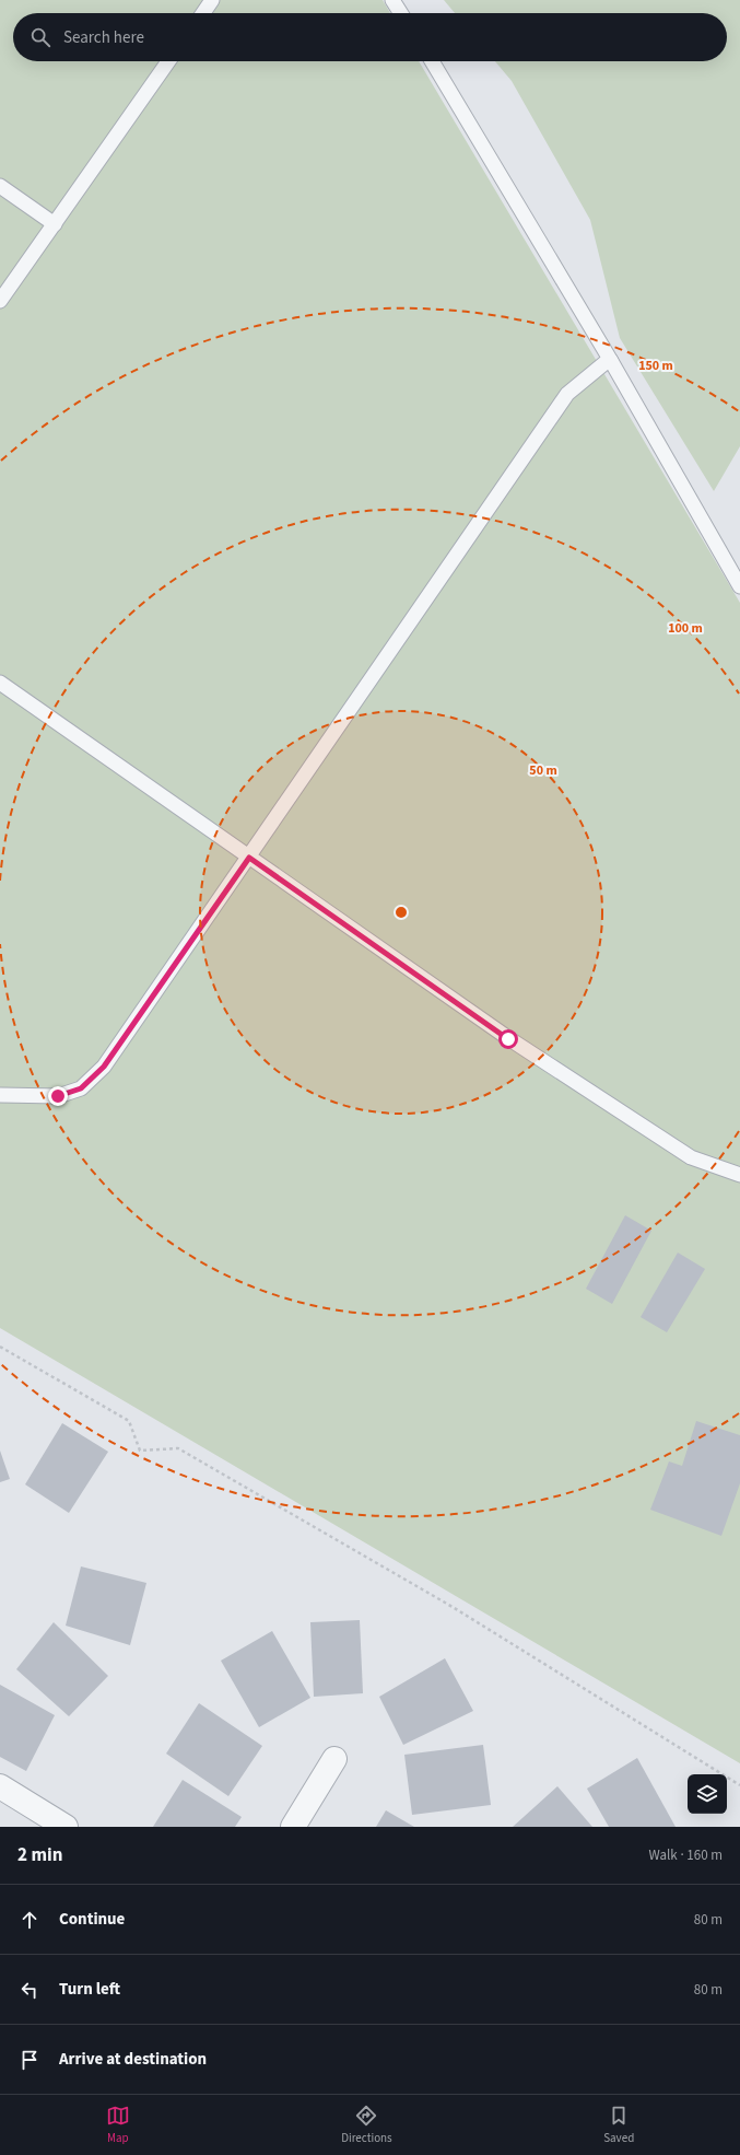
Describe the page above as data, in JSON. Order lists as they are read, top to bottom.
{
  "page": {
    "search": "Search here",
    "heading": ["2 min", "Walk · 160 m"],
    "list": [
      ["Continue", "80 m"],
      ["Turn left", "80 m"],
      "Arrive at destination"
    ],
    "nav": ["Map", "Directions", "Saved"]
  },
  "rings": ["150 m", "100 m", "50 m"]
}
